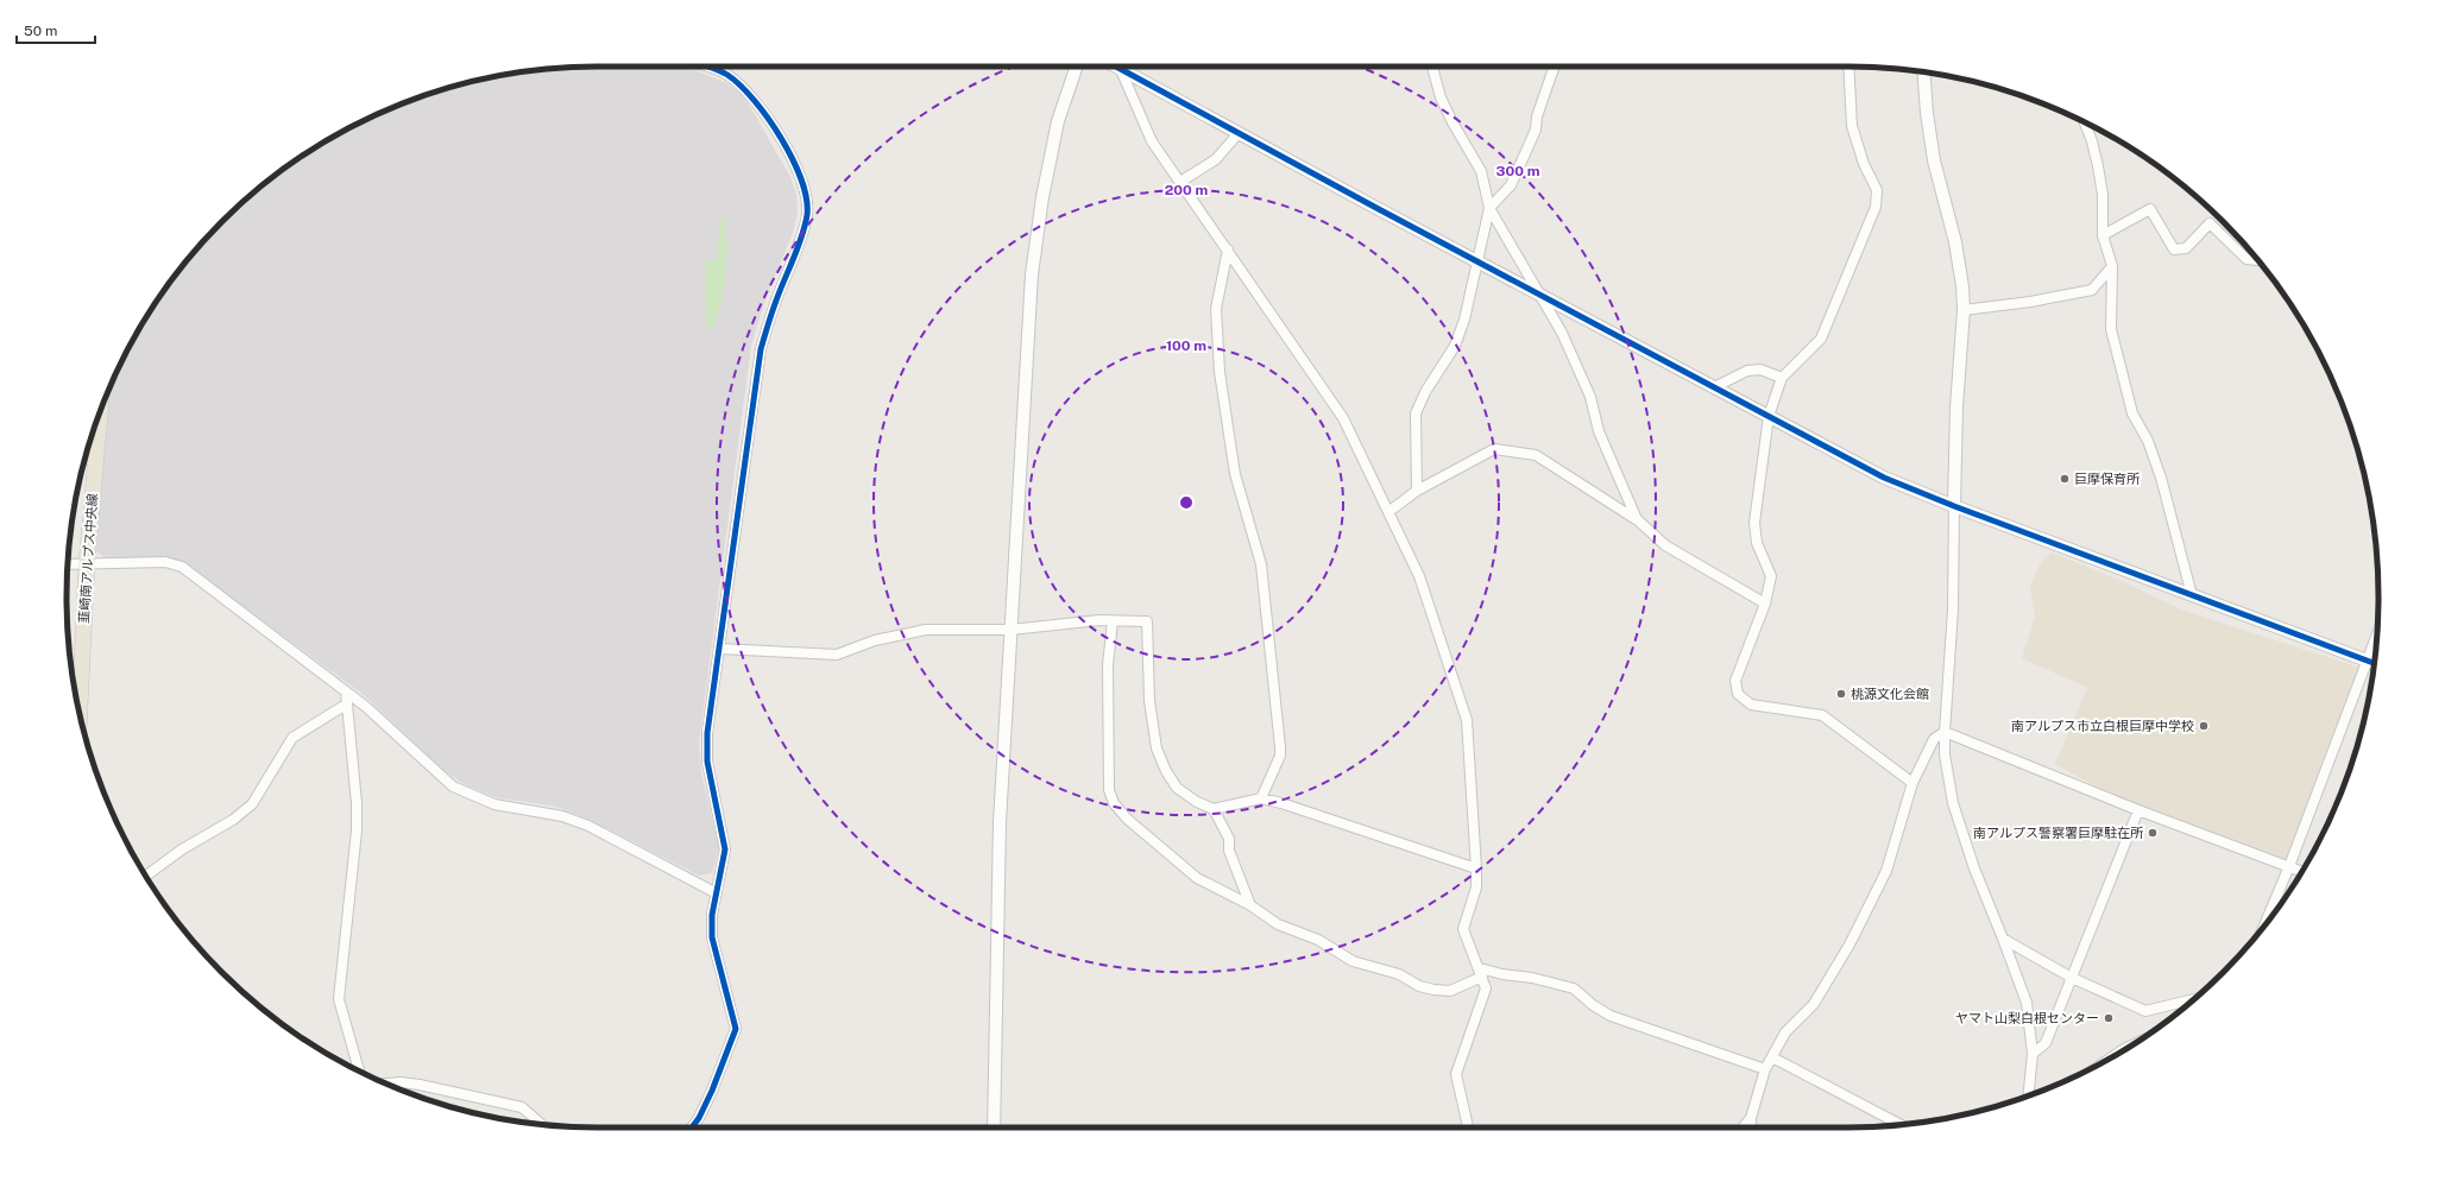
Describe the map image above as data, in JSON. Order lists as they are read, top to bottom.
{
  "streets": {
    "main road": ["韮崎南アルプス中央線"]
  },
  "places": [
    "巨摩保育所",
    "桃源文化会館",
    "南アルプス市立白根巨摩中学校",
    "南アルプス警察署巨摩駐在所",
    "ヤマト山梨白根センター"
  ],
  "scale_bar": "50 m",
  "rings": ["300 m", "200 m", "100 m"]
}
